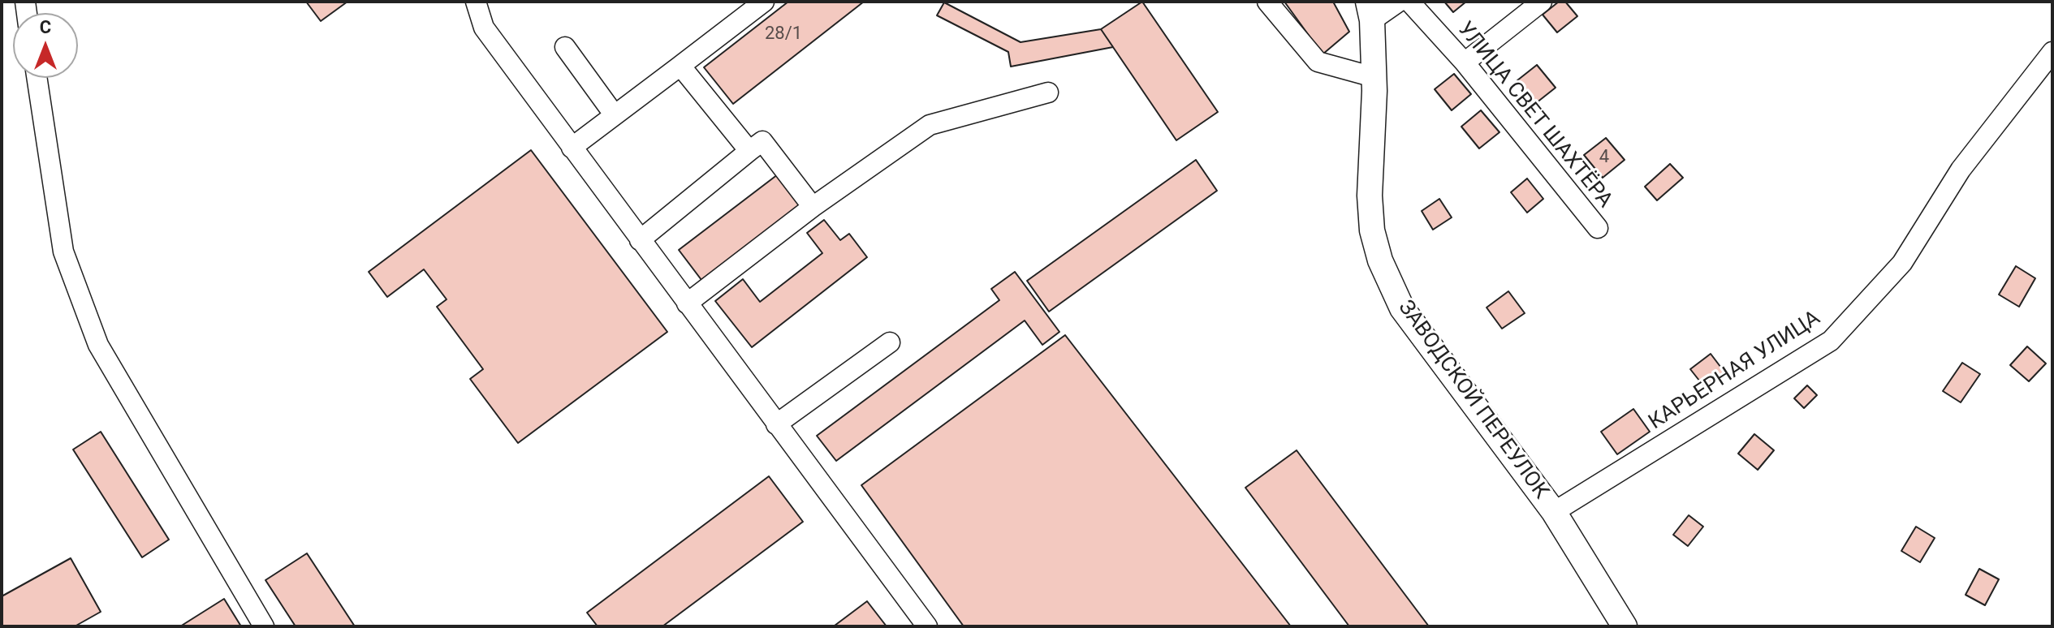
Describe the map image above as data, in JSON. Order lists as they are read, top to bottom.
{
  "streets": {
    "main road": ["ЗАВОДСКОЙ ПЕРЕУЛОК"],
    "street": ["УЛИЦА СВЕТ ШАХТЁРА", "КАРЬЕРНАЯ УЛИЦА"]
  },
  "crossings": [
    ["КАРЬЕРНАЯ УЛИЦА", "ЗАВОДСКОЙ ПЕРЕУЛОК"]
  ],
  "house_numbers": ["28/1", "4"],
  "north": "top"
}
